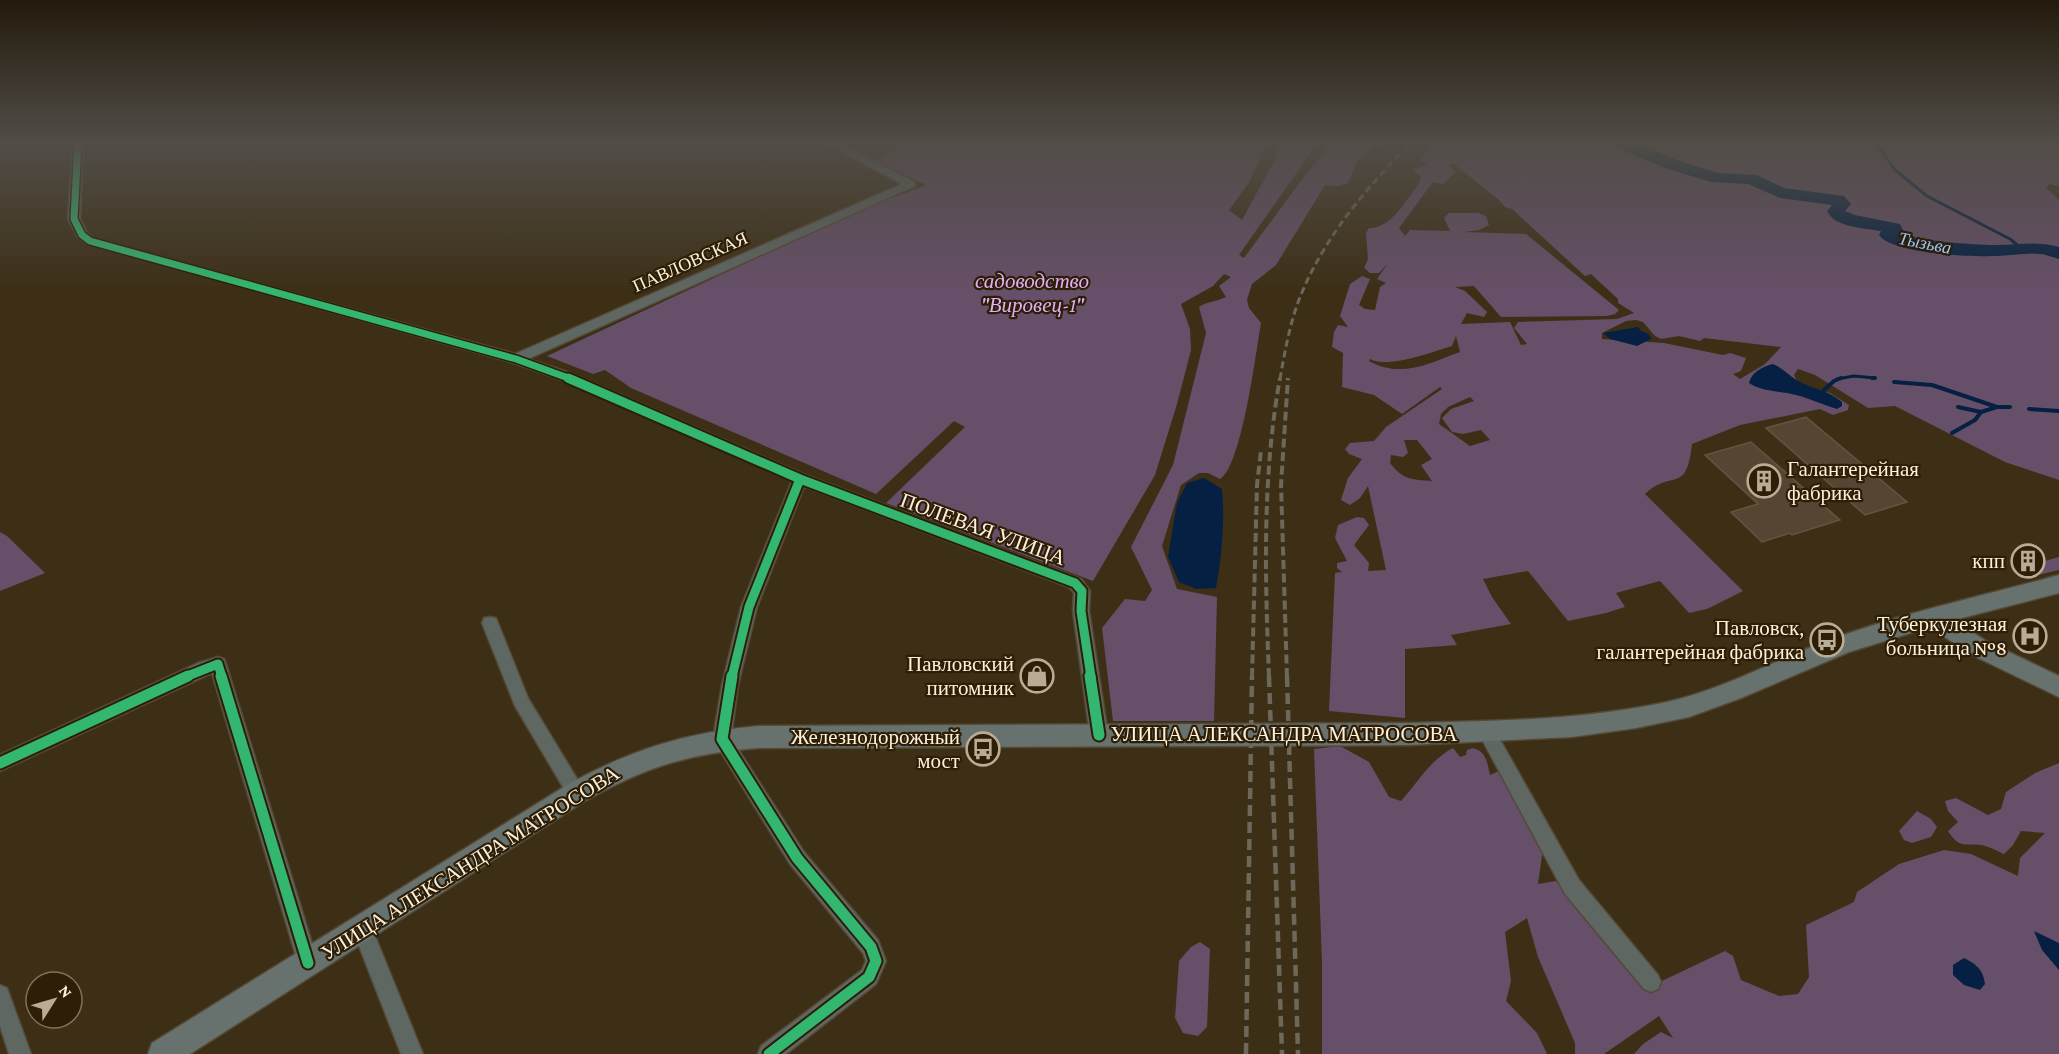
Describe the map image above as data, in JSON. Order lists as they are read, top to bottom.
{
  "streets": {
    "main road": ["УЛИЦА АЛЕКСАНДРА МАТРОСОВА"],
    "street": ["ПАВЛОВСКАЯ", "ПОЛЕВАЯ УЛИЦА"]
  },
  "crossings": [
    ["ПАВЛОВСКАЯ", "ПОЛЕВАЯ УЛИЦА"],
    ["ПОЛЕВАЯ УЛИЦА", "УЛИЦА АЛЕКСАНДРА МАТРОСОВА"]
  ],
  "water": ["Тызьва"],
  "parks": ["садоводство \"Вировец-1\""],
  "places": {
    "building": ["Галантерейная фабрика", "кпп"],
    "hospital": ["Туберкулезная больница №8"],
    "bus stop": ["Павловск, галантерейная фабрика", "Железнодорожный мост"],
    "shop": ["Павловский питомник"]
  },
  "north": "top right"
}
